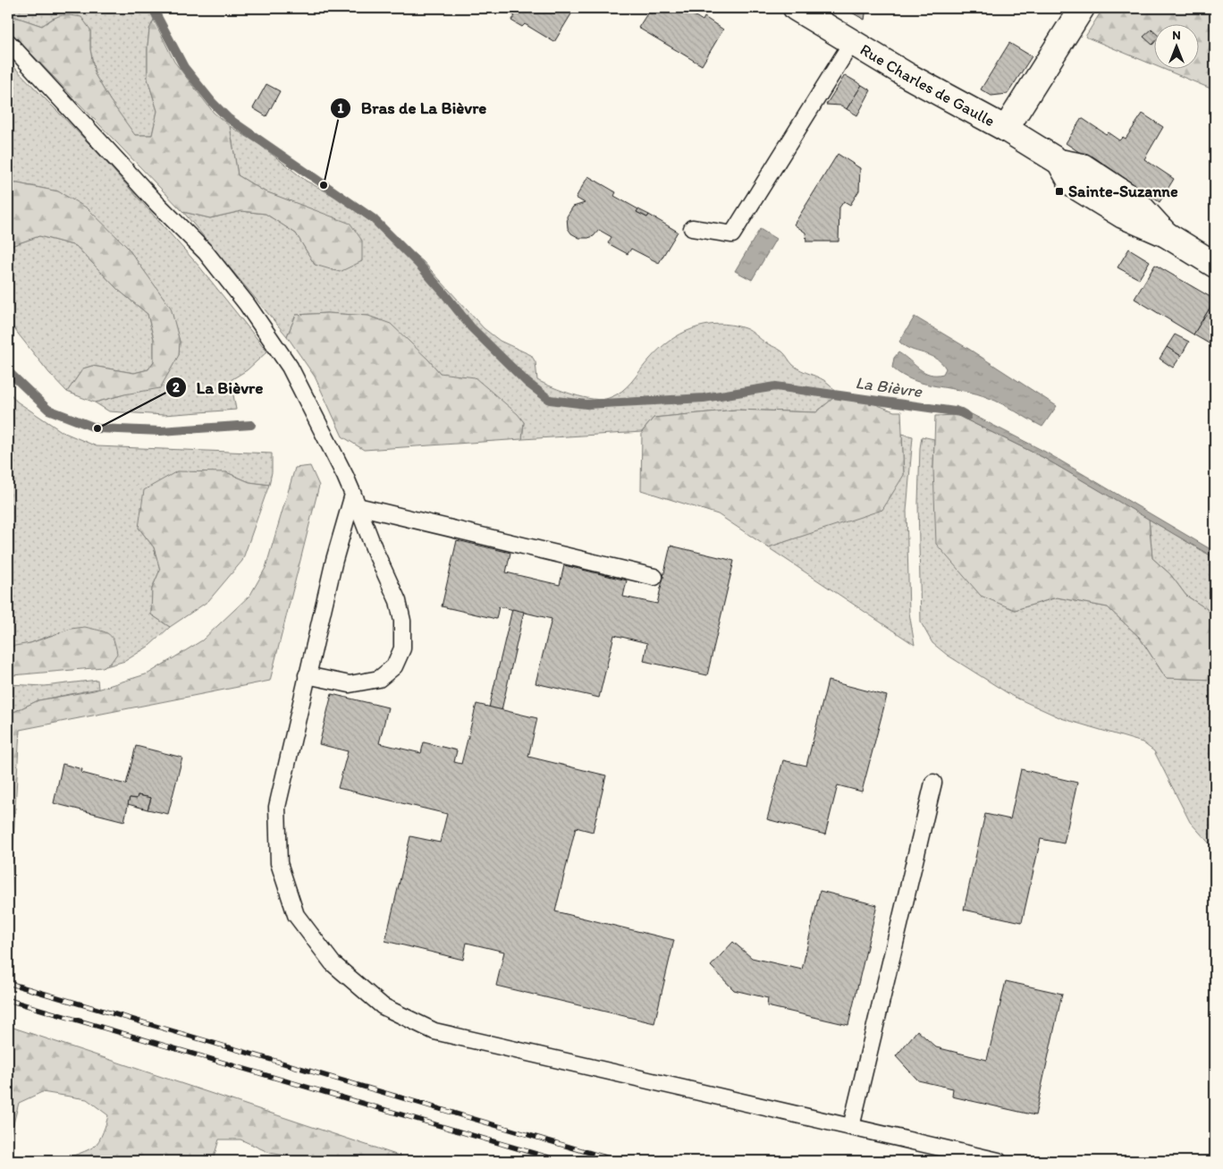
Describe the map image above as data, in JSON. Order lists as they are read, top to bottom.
{
  "streets": {
    "main road": ["Rue Charles de Gaulle"]
  },
  "water": ["La Bièvre"],
  "places": {
    "other": ["Bras de La Bièvre", "La Bièvre"],
    "transit": ["Sainte-Suzanne"]
  },
  "north": "top"
}
